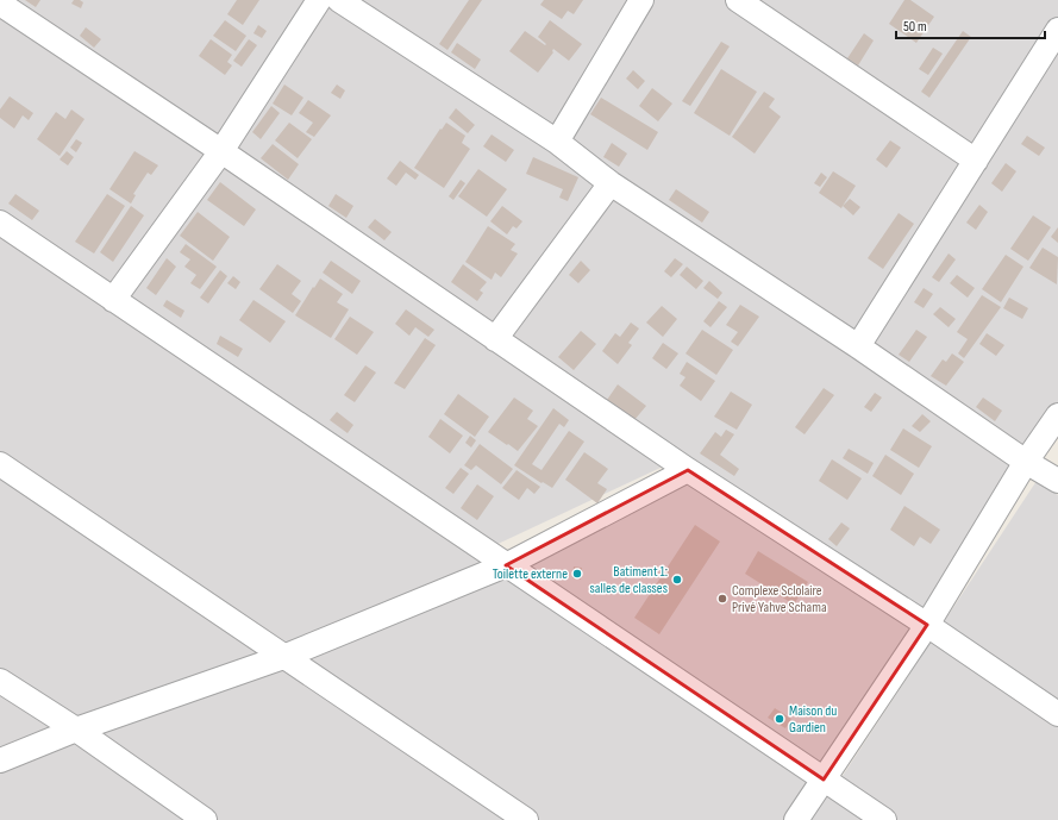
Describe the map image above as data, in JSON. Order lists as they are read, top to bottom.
{
  "places": [
    "Toilette externe",
    "Batiment 1: salles de classes",
    "Complexe Sclolaire Privé Yahve Schama",
    "Maison du Gardien"
  ],
  "scale_bar": "50 m"
}
